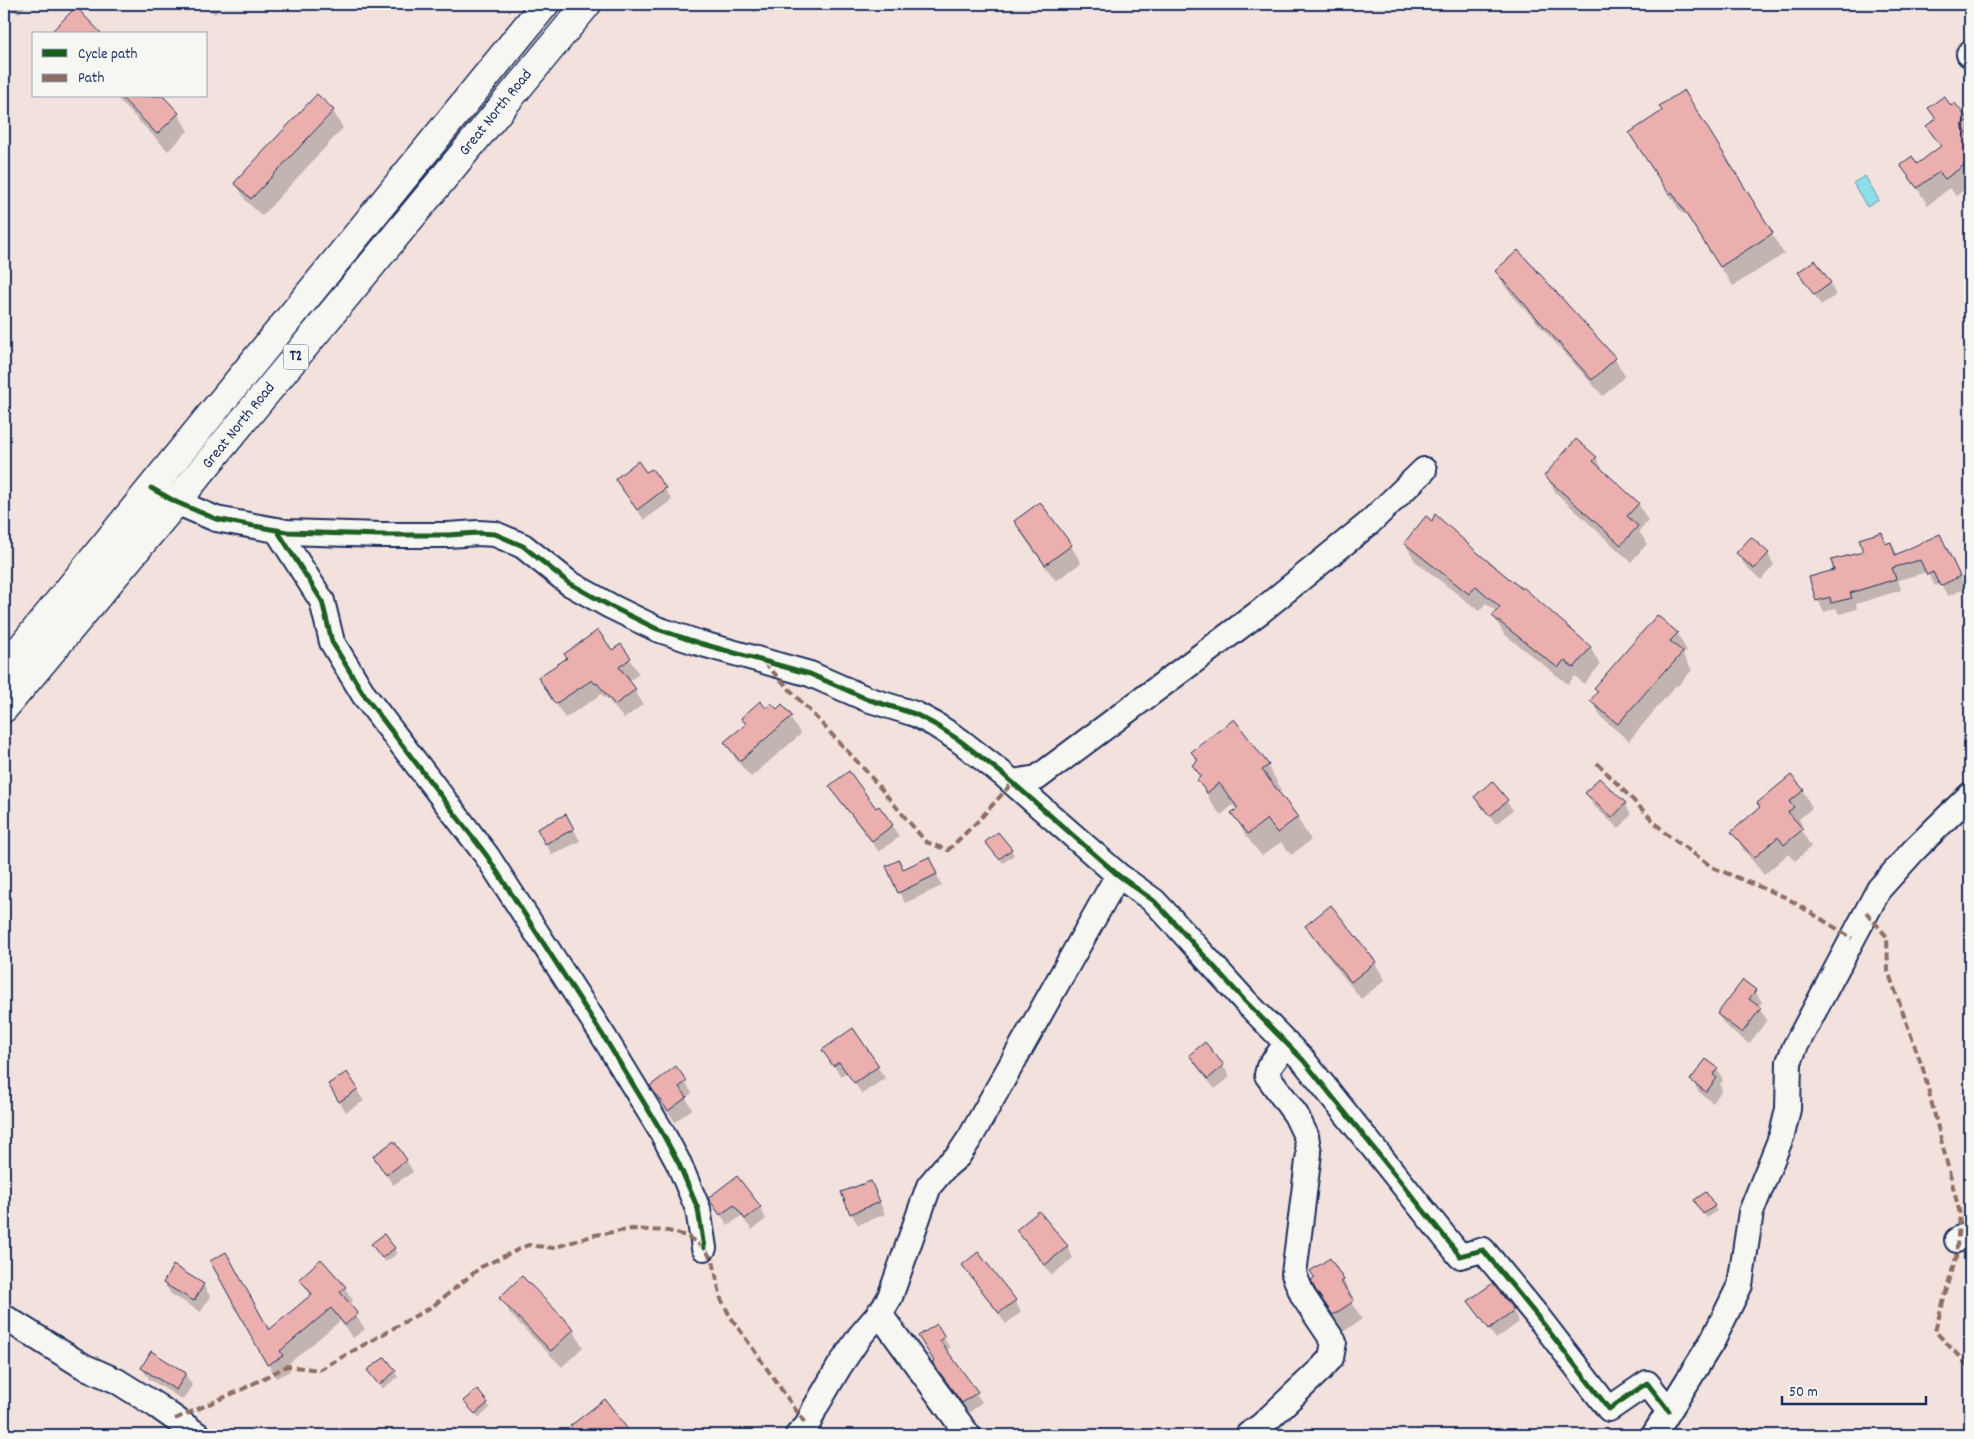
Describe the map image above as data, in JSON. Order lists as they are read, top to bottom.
{
  "streets": {
    "highway": ["Great North Road", "T2"]
  },
  "legend": ["Cycle path", "Path"],
  "scale_bar": "50 m"
}
